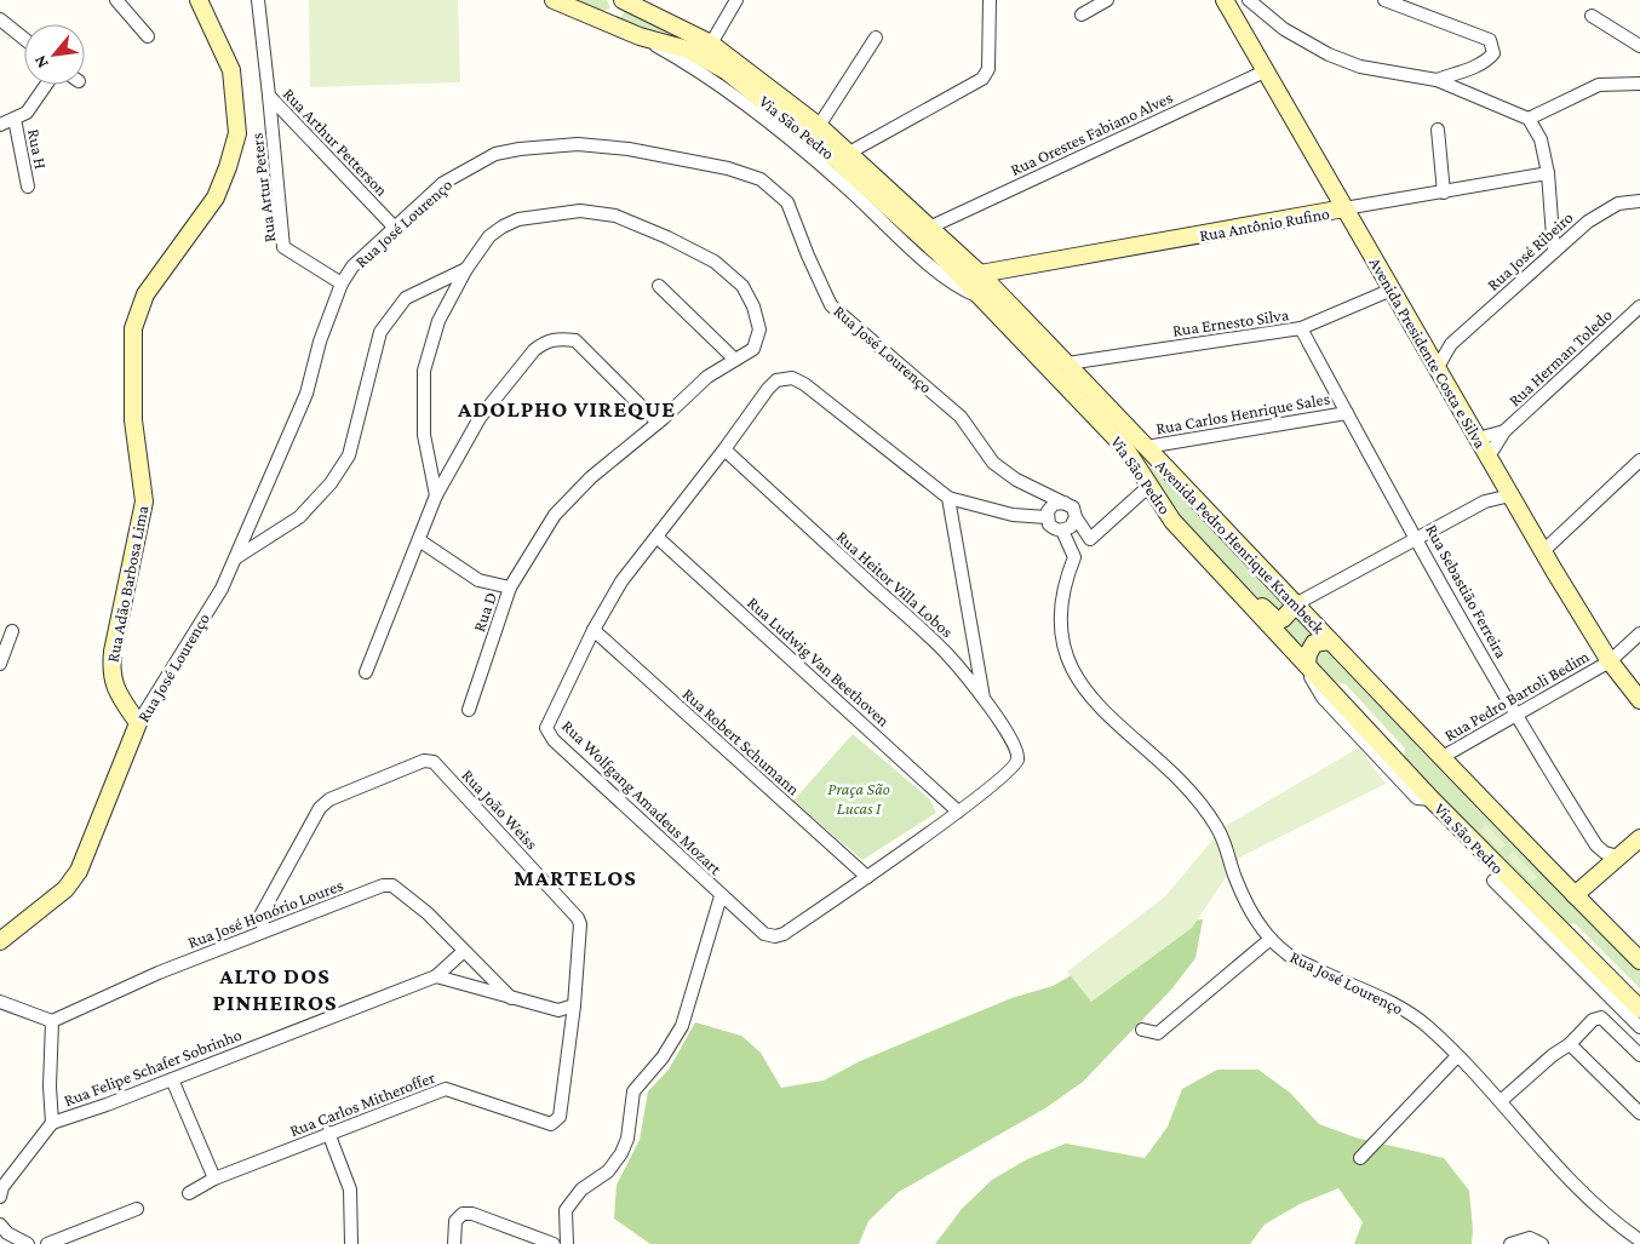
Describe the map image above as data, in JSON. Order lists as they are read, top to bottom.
{
  "streets": {
    "main road": [
      "Via São Pedro",
      "Rua José Lourenço",
      "Rua Antônio Rufino",
      "Avenida Presidente Costa e Silva",
      "Avenida Pedro Henrique Krambeck",
      "Rua Adão Barbosa Lima"
    ],
    "street": [
      "Rua Orestes Fabiano Alves",
      "Rua Arthur Petterson",
      "Rua H",
      "Rua Artur Peters",
      "Rua José Ribeiro",
      "Rua Ernesto Silva",
      "Rua Herman Toledo",
      "Rua Carlos Henrique Sales",
      "Rua Heitor Villa Lobos",
      "Rua Sebastião Ferreira",
      "Rua D",
      "Rua Ludwig Van Beethoven",
      "Rua Pedro Bartoli Bedim",
      "Rua Robert Schumann",
      "Rua Wolfgang Amadeus Mozart",
      "Rua João Weiss",
      "Rua José Honório Loures",
      "Rua Felipe Schafer Sobrinho",
      "Rua Carlos Mitheroffer"
    ]
  },
  "crossings": [
    ["Via São Pedro", "Rua José Lourenço"],
    ["Rua Orestes Fabiano Alves", "Avenida Presidente Costa e Silva"],
    ["Rua Orestes Fabiano Alves", "Avenida Pedro Henrique Krambeck"],
    ["Rua Arthur Petterson", "Rua Artur Peters"],
    ["Rua Arthur Petterson", "Rua José Lourenço"],
    ["Rua Artur Peters", "Rua José Lourenço"],
    ["Rua José Lourenço", "Rua Adão Barbosa Lima"],
    ["Rua José Lourenço", "Rua Wolfgang Amadeus Mozart"],
    ["Rua Antônio Rufino", "Avenida Presidente Costa e Silva"],
    ["Rua Antônio Rufino", "Avenida Pedro Henrique Krambeck"],
    ["Rua José Ribeiro", "Avenida Presidente Costa e Silva"],
    ["Rua Ernesto Silva", "Avenida Presidente Costa e Silva"],
    ["Rua Ernesto Silva", "Avenida Pedro Henrique Krambeck"],
    ["Rua Ernesto Silva", "Rua Sebastião Ferreira"],
    ["Avenida Presidente Costa e Silva", "Rua Herman Toledo"],
    ["Avenida Presidente Costa e Silva", "Rua Pedro Bartoli Bedim"],
    ["Rua Carlos Henrique Sales", "Avenida Pedro Henrique Krambeck"],
    ["Rua Carlos Henrique Sales", "Rua Sebastião Ferreira"],
    ["Avenida Pedro Henrique Krambeck", "Rua Pedro Bartoli Bedim"],
    ["Rua Heitor Villa Lobos", "Rua Wolfgang Amadeus Mozart"],
    ["Rua Sebastião Ferreira", "Rua Pedro Bartoli Bedim"],
    ["Rua Ludwig Van Beethoven", "Rua Wolfgang Amadeus Mozart"],
    ["Rua Robert Schumann", "Rua Wolfgang Amadeus Mozart"],
    ["Rua João Weiss", "Rua José Honório Loures"],
    ["Rua João Weiss", "Rua Carlos Mitheroffer"]
  ],
  "districts": ["ADOLPHO VIREQUE", "MARTELOS", "ALTO DOS PINHEIROS"],
  "parks": ["Praça São Lucas I"],
  "north": "bottom left"
}
